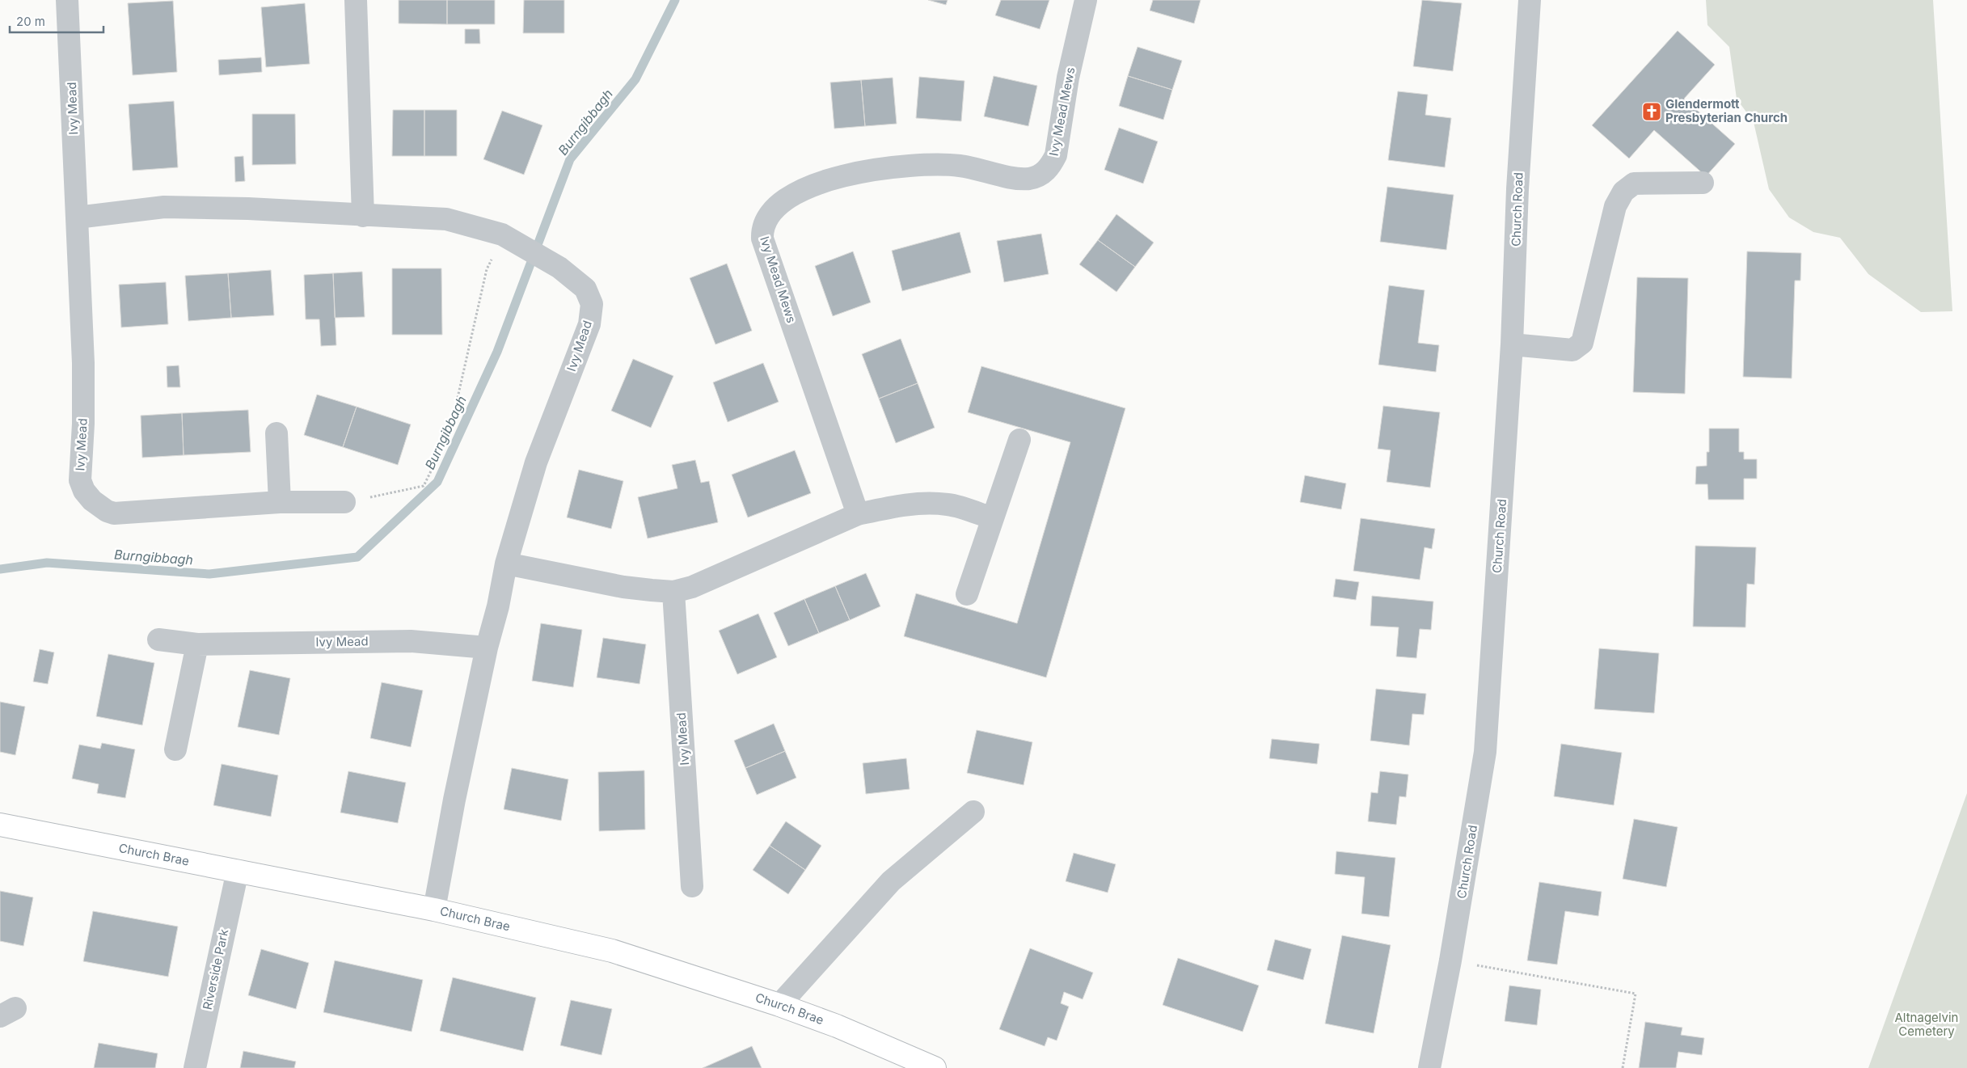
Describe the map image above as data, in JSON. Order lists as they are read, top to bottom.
{
  "streets": {
    "main road": ["Church Brae"],
    "street": [
      "Ivy Mead",
      "Ivy Mead Mews",
      "Church Road",
      "Riverside Park"
    ]
  },
  "crossings": [
    ["Ivy Mead", "Church Brae"],
    ["Church Brae", "Riverside Park"]
  ],
  "water": ["Burngibbagh"],
  "parks": ["Altnagelvin Cemetery"],
  "places": {
    "church": ["Glendermott Presbyterian Church"]
  },
  "scale_bar": "20 m"
}
